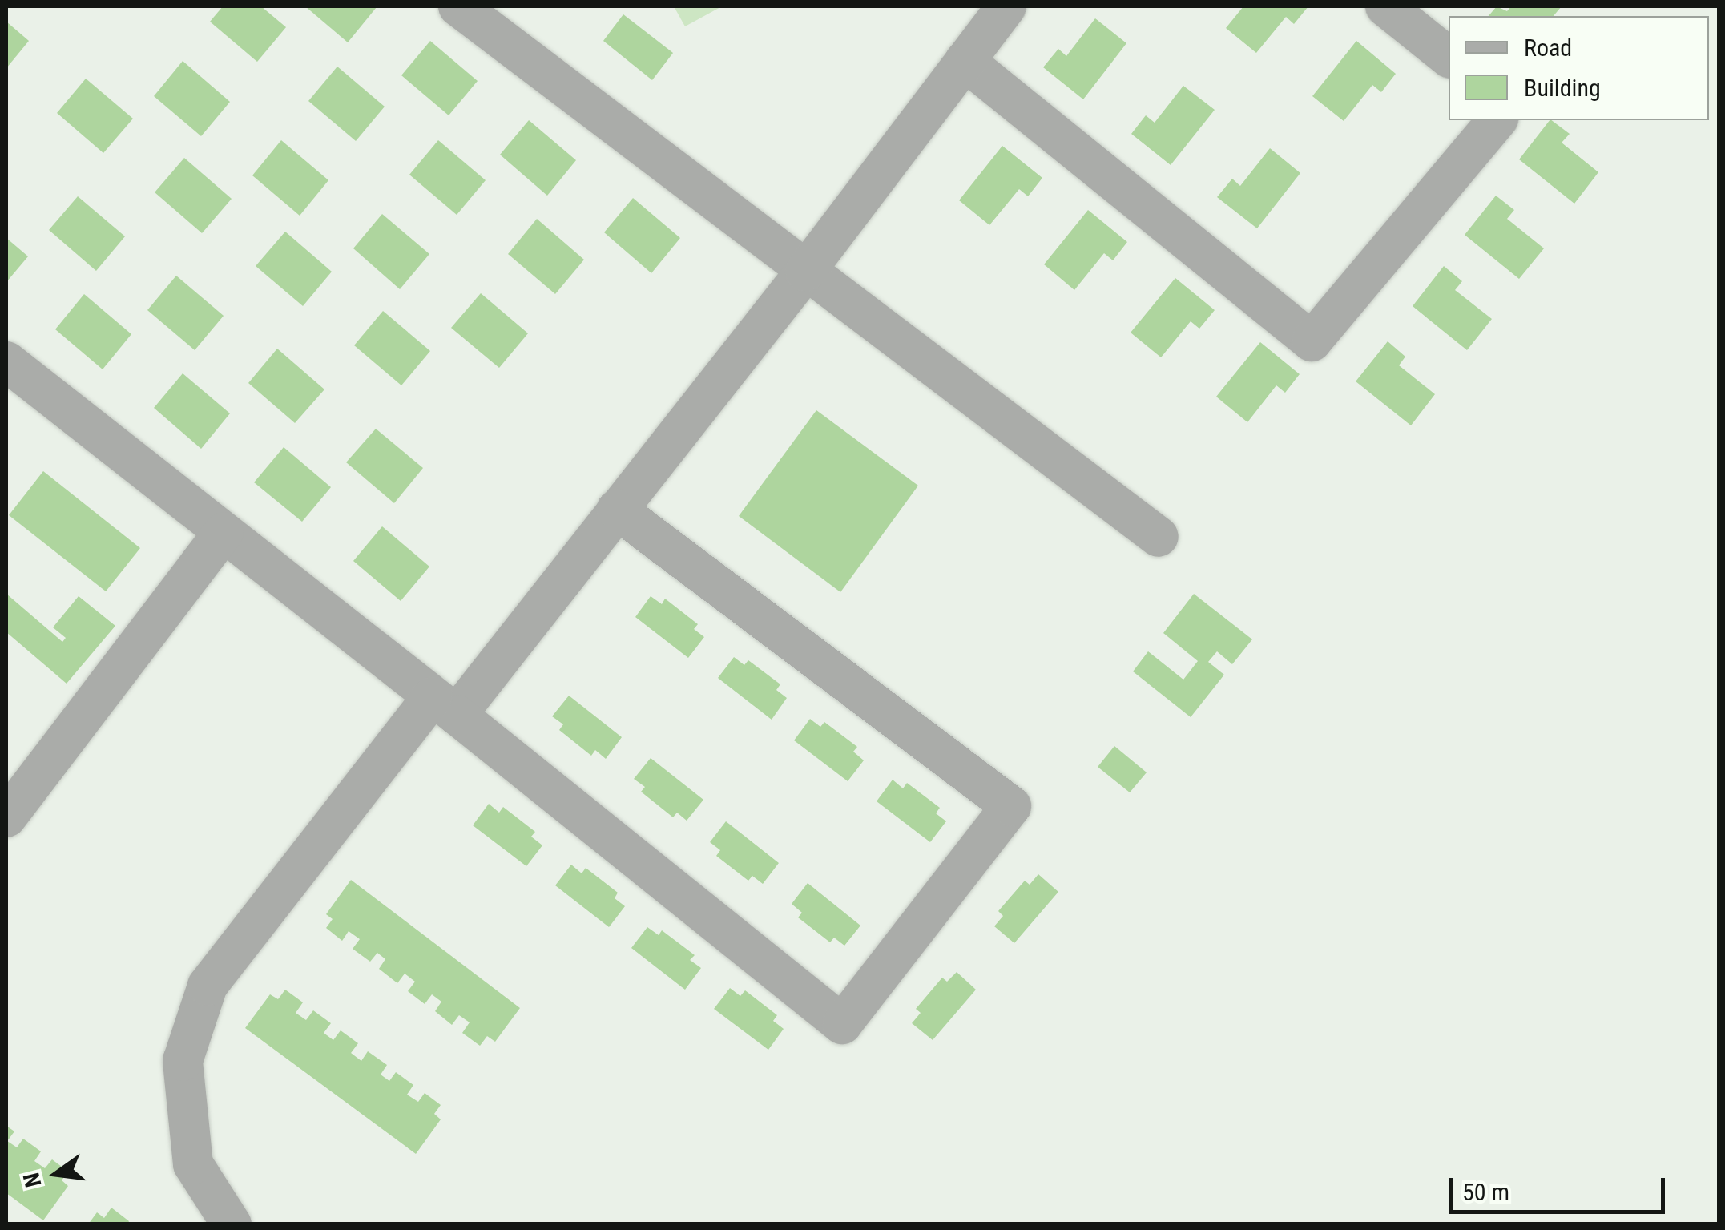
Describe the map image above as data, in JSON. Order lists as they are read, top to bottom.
{
  "legend": ["Road", "Building"],
  "scale_bar": "50 m",
  "north": "left"
}
